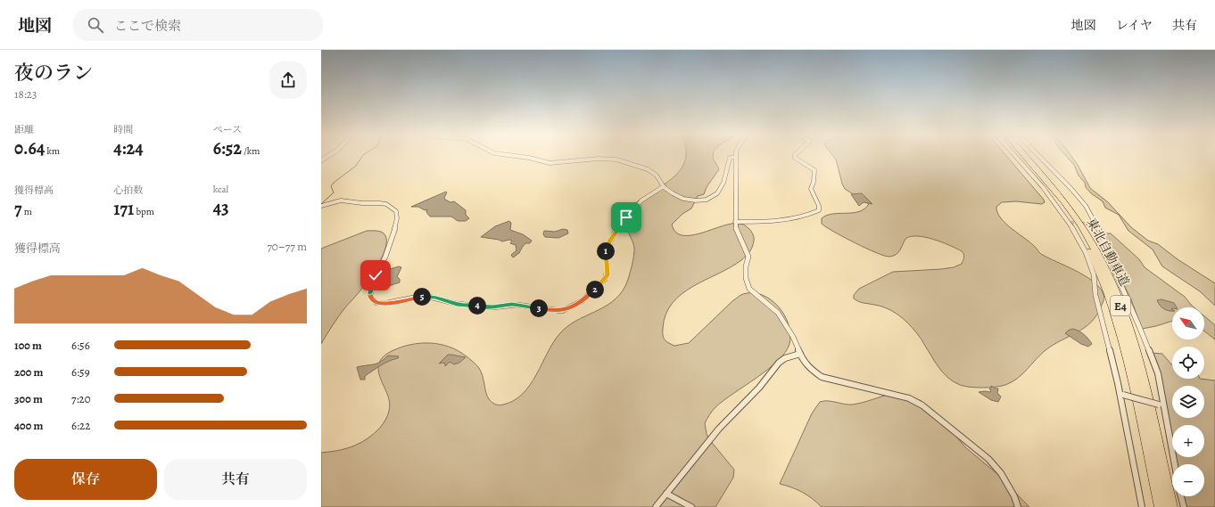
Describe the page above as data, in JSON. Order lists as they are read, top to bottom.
{
  "streets": {
    "highway": ["東北自動車道", "E4"]
  },
  "north": "top left",
  "page": {
    "header": "地図",
    "search": "ここで検索",
    "nav": ["地図", "レイヤ", "共有"],
    "heading": ["夜のラン", "18:23"],
    "stats": [
      ["距離", "0.64 km"],
      ["時間", "4:24"],
      ["ペース", "6:52 /km"],
      ["獲得標高", "7 m"],
      ["心拍数", "171 bpm"],
      ["kcal", "43"]
    ],
    "chart": ["獲得標高", "70–77 m"],
    "pins": [
      "1",
      "2",
      "5",
      "4",
      "3"
    ],
    "map_buttons": ["+", "−"],
    "list": [
      {
        "name": "100 m",
        "note": "6:56"
      },
      {
        "name": "200 m",
        "note": "6:59"
      },
      {
        "name": "300 m",
        "note": "7:20"
      },
      {
        "name": "400 m",
        "note": "6:22"
      }
    ],
    "buttons": ["保存", "共有"]
  }
}
